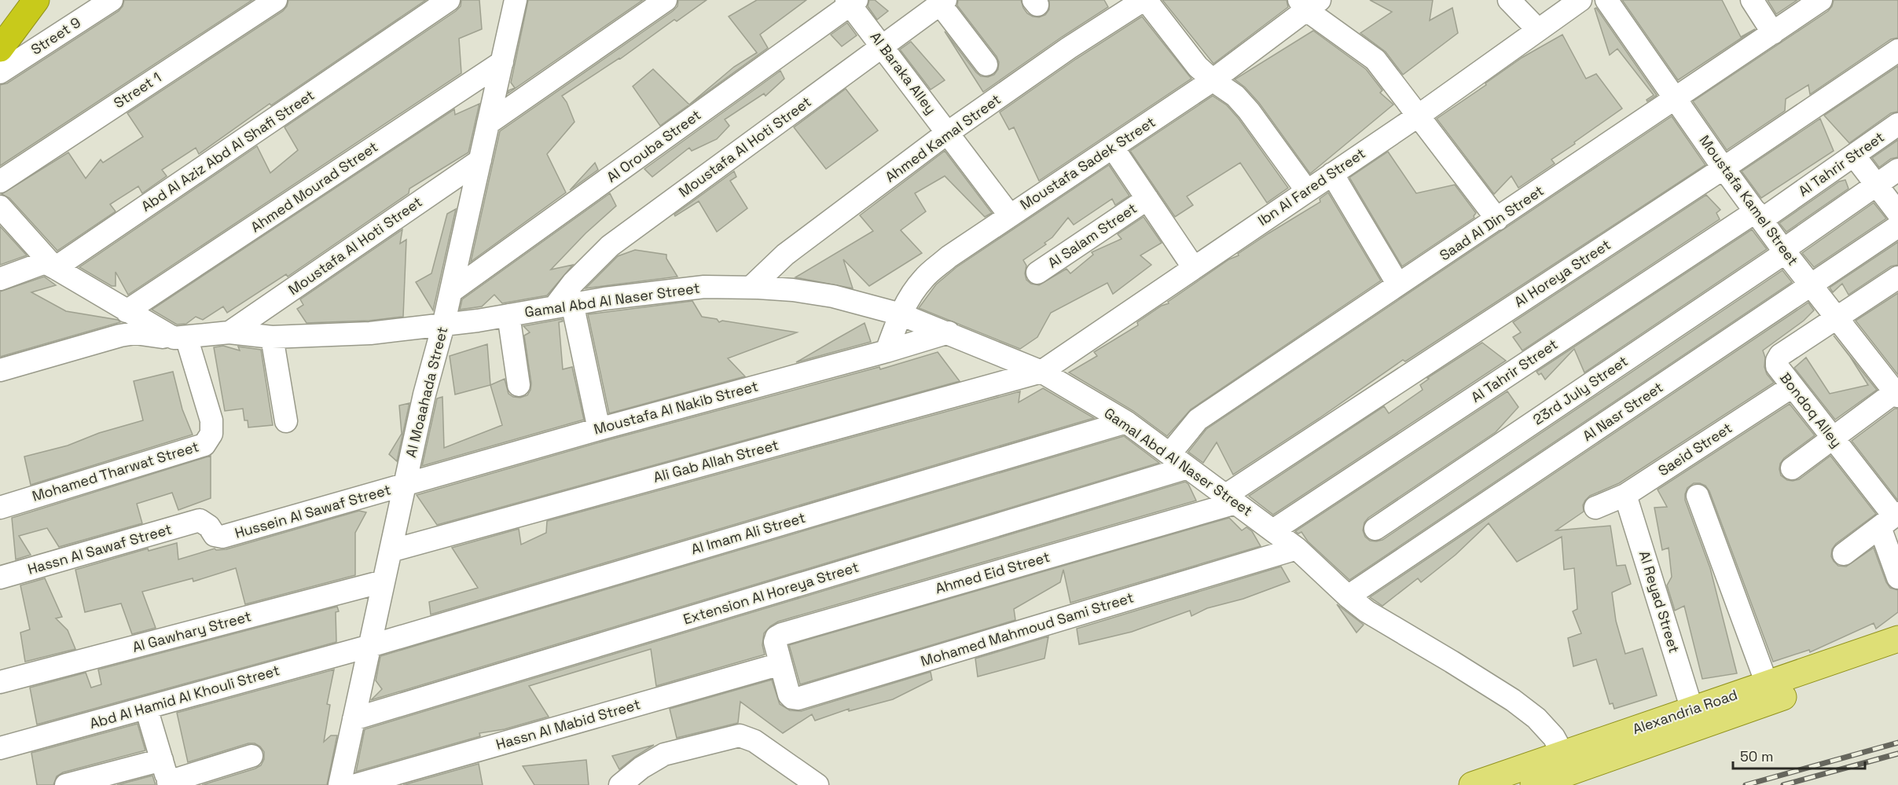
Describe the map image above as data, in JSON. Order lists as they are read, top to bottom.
{
  "streets": {
    "main road": ["Alexandria Road"],
    "street": [
      "Street 9",
      "Al Baraka Alley",
      "Street 1",
      "Ahmed Kamal Street",
      "Al Orouba Street",
      "Moustafa Al Hoti Street",
      "Abd Al Aziz Abd Al Shafi Street",
      "Moustafa Sadek Street",
      "Al Tahrir Street",
      "Ahmed Mourad Street",
      "Ibn Al Fared Street",
      "Moustafa Kamel Street",
      "Saad Al Din Street",
      "Al Salam Street",
      "Al Horeya Street",
      "Gamal Abd Al Naser Street",
      "23rd July Street",
      "Al Moaahada Street",
      "Moustafa Al Nakib Street",
      "Bondoq Alley",
      "Al Nasr Street",
      "Saeid Street",
      "Ali Gab Allah Street",
      "Mohamed Tharwat Street",
      "Hussein Al Sawaf Street",
      "Al Imam Ali Street",
      "Hassn Al Sawaf Street",
      "Ahmed Eid Street",
      "Extension Al Horeya Street",
      "Al Reyad Street",
      "Mohamed Mahmoud Sami Street",
      "Al Gawhary Street",
      "Abd Al Hamid Al Khouli Street",
      "Hassn Al Mabid Street"
    ]
  },
  "crossings": [
    ["Al Baraka Alley", "Ahmed Kamal Street"],
    ["Al Baraka Alley", "Al Orouba Street"],
    ["Al Baraka Alley", "Moustafa Al Hoti Street"],
    ["Al Baraka Alley", "Moustafa Sadek Street"],
    ["Ahmed Kamal Street", "Gamal Abd Al Naser Street"],
    ["Al Orouba Street", "Al Moaahada Street"],
    ["Moustafa Al Hoti Street", "Gamal Abd Al Naser Street"],
    ["Moustafa Al Hoti Street", "Al Moaahada Street"],
    ["Moustafa Sadek Street", "Gamal Abd Al Naser Street"],
    ["Moustafa Sadek Street", "Moustafa Al Nakib Street"],
    ["Al Tahrir Street", "Moustafa Kamel Street"],
    ["Al Tahrir Street", "Gamal Abd Al Naser Street"],
    ["Ahmed Mourad Street", "Al Moaahada Street"],
    ["Ibn Al Fared Street", "Gamal Abd Al Naser Street"],
    ["Ibn Al Fared Street", "Ali Gab Allah Street"],
    ["Moustafa Kamel Street", "Saad Al Din Street"],
    ["Moustafa Kamel Street", "Al Horeya Street"],
    ["Moustafa Kamel Street", "23rd July Street"],
    ["Moustafa Kamel Street", "Bondoq Alley"],
    ["Moustafa Kamel Street", "Al Nasr Street"],
    ["Saad Al Din Street", "Gamal Abd Al Naser Street"],
    ["Al Horeya Street", "Gamal Abd Al Naser Street"],
    ["Al Horeya Street", "Ahmed Eid Street"],
    ["Gamal Abd Al Naser Street", "Al Moaahada Street"],
    ["Gamal Abd Al Naser Street", "Moustafa Al Nakib Street"],
    ["Gamal Abd Al Naser Street", "Al Nasr Street"],
    ["Gamal Abd Al Naser Street", "Ali Gab Allah Street"],
    ["Gamal Abd Al Naser Street", "Mohamed Tharwat Street"],
    ["Gamal Abd Al Naser Street", "Al Imam Ali Street"],
    ["Gamal Abd Al Naser Street", "Ahmed Eid Street"],
    ["Gamal Abd Al Naser Street", "Extension Al Horeya Street"],
    ["Gamal Abd Al Naser Street", "Mohamed Mahmoud Sami Street"],
    ["Gamal Abd Al Naser Street", "Alexandria Road"],
    ["Al Moaahada Street", "Moustafa Al Nakib Street"],
    ["Al Moaahada Street", "Ali Gab Allah Street"],
    ["Al Moaahada Street", "Hussein Al Sawaf Street"],
    ["Al Moaahada Street", "Al Imam Ali Street"],
    ["Al Moaahada Street", "Extension Al Horeya Street"],
    ["Al Moaahada Street", "Al Gawhary Street"],
    ["Al Moaahada Street", "Abd Al Hamid Al Khouli Street"],
    ["Moustafa Al Nakib Street", "Hussein Al Sawaf Street"],
    ["Bondoq Alley", "Saeid Street"],
    ["Saeid Street", "Al Reyad Street"],
    ["Hussein Al Sawaf Street", "Hassn Al Sawaf Street"],
    ["Al Imam Ali Street", "Abd Al Hamid Al Khouli Street"],
    ["Ahmed Eid Street", "Mohamed Mahmoud Sami Street"],
    ["Ahmed Eid Street", "Hassn Al Mabid Street"],
    ["Al Reyad Street", "Alexandria Road"],
    ["Mohamed Mahmoud Sami Street", "Hassn Al Mabid Street"]
  ],
  "scale_bar": "50 m"
}
